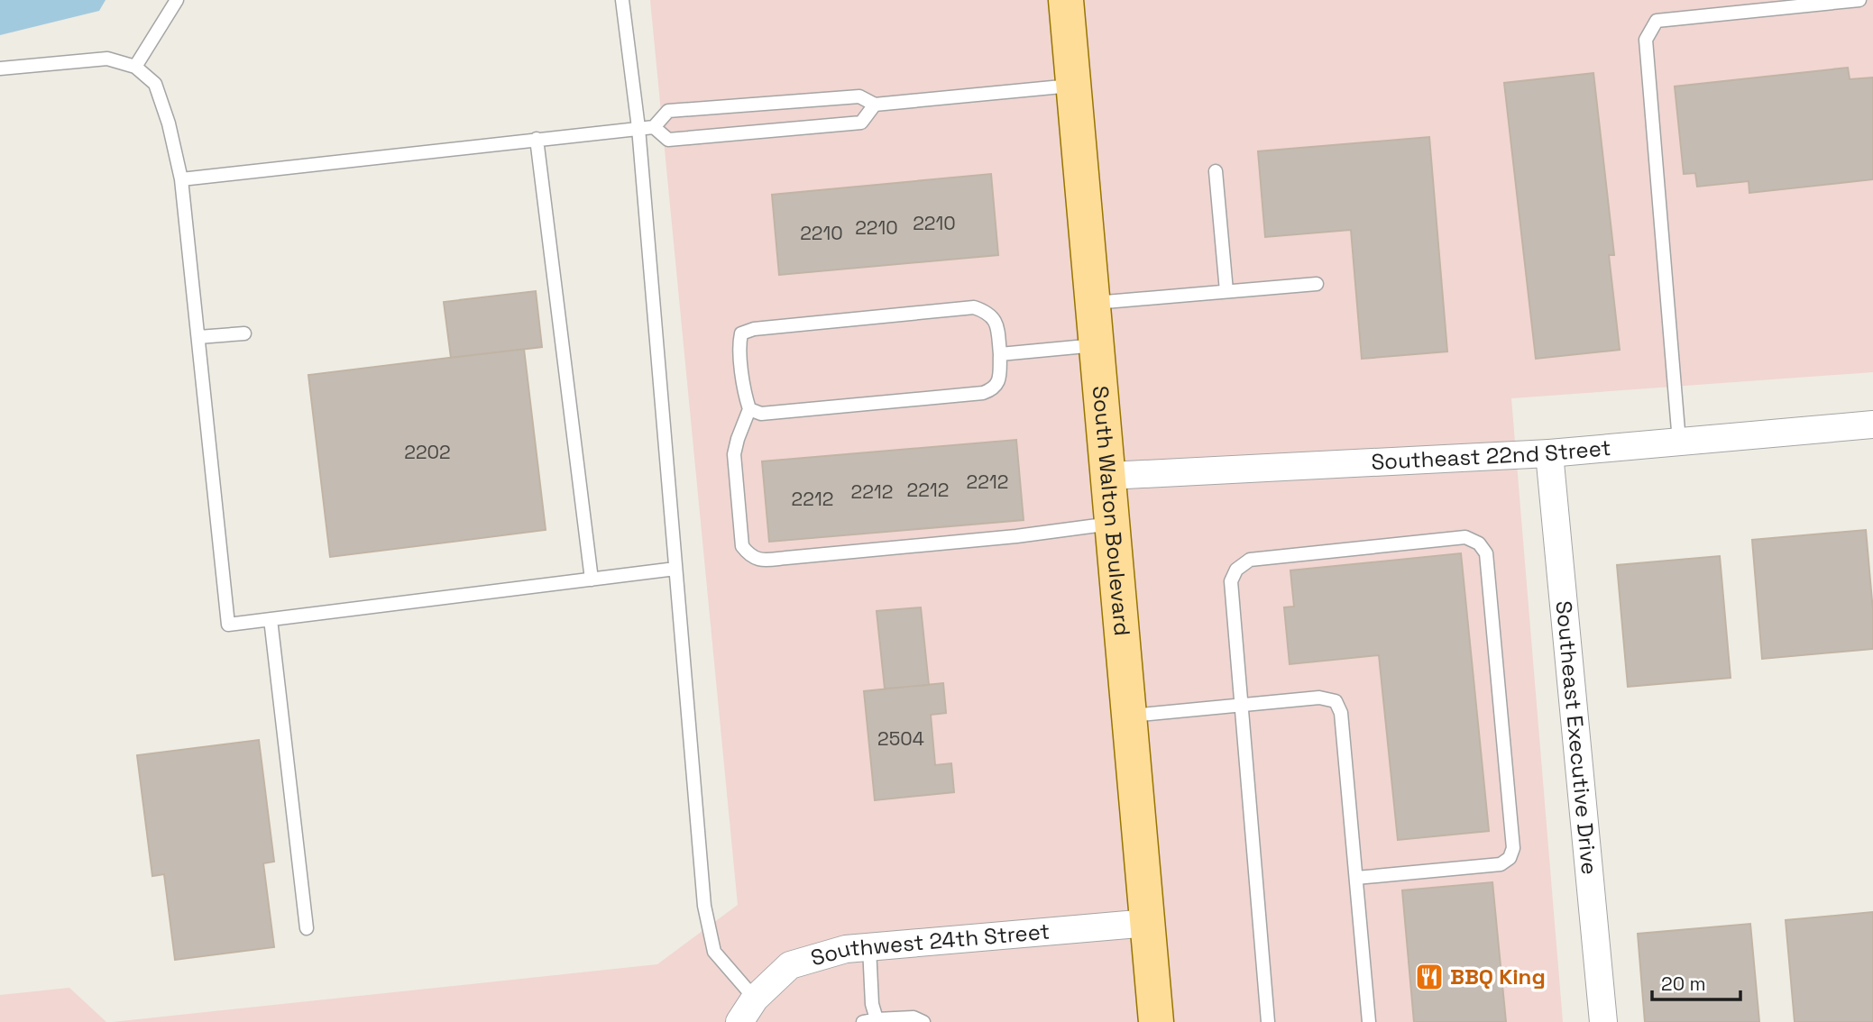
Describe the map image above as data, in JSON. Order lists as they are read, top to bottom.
{
  "streets": {
    "main road": ["South Walton Boulevard"],
    "street": ["Southeast 22nd Street", "Southeast Executive Drive", "Southwest 24th Street"]
  },
  "crossings": [
    ["Southeast 22nd Street", "South Walton Boulevard"],
    ["Southeast 22nd Street", "Southeast Executive Drive"],
    ["South Walton Boulevard", "Southwest 24th Street"]
  ],
  "places": {
    "restaurant": ["BBQ King"]
  },
  "house_numbers": [
    "2210",
    "2210",
    "2210",
    "2202",
    "2212",
    "2212",
    "2212",
    "2212",
    "2504"
  ],
  "scale_bar": "20 m"
}
